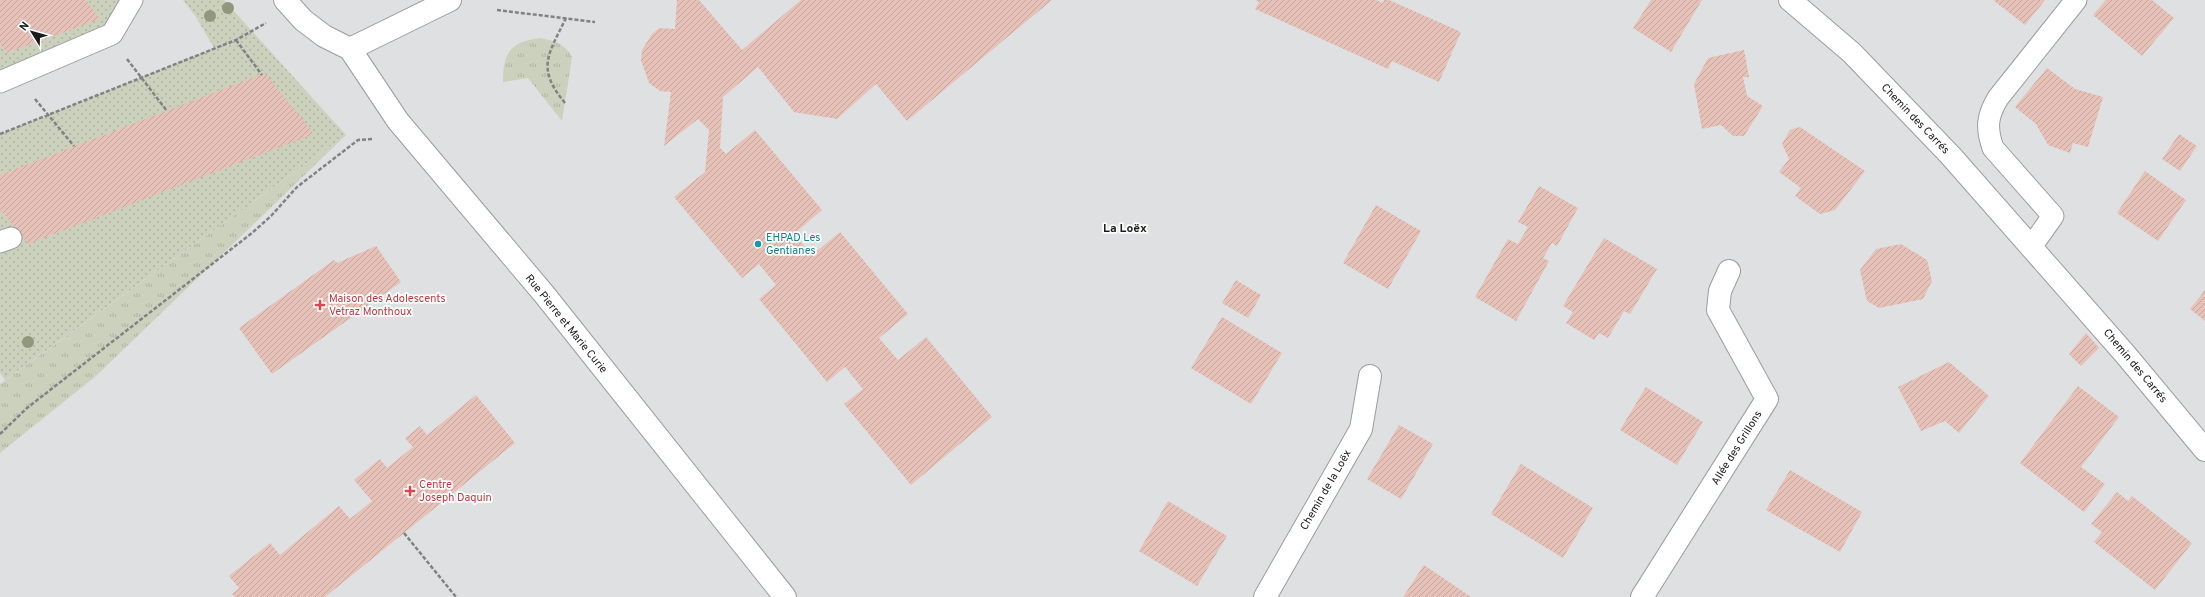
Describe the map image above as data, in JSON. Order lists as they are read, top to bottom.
{
  "streets": {
    "street": [
      "Chemin des Carrés",
      "Rue Pierre et Marie Curie",
      "Allée des Grillons",
      "Chemin de la Loëx"
    ]
  },
  "districts": ["La Loëx"],
  "places": {
    "other": ["EHPAD Les Gentianes"],
    "health": ["Maison des Adolescents Vetraz Monthoux", "Centre Joseph Daquin"]
  },
  "north": "top left"
}
